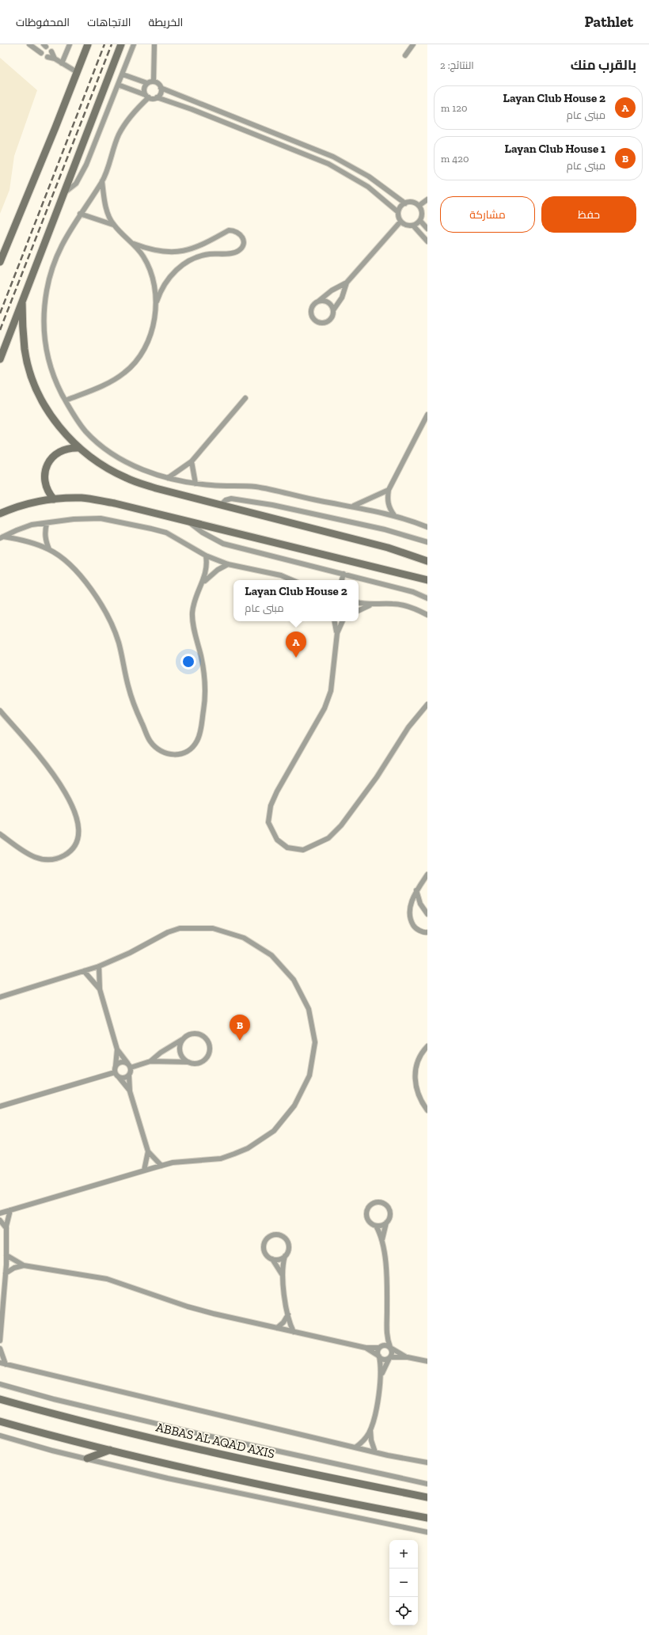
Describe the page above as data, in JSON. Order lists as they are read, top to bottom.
{
  "streets": {
    "main road": ["ABBAS AL AQAD AXIS"]
  },
  "page": {
    "header": "Pathlet",
    "nav": ["الخريطة", "الاتجاهات", "المحفوظات"],
    "heading": ["بالقرب منك", "النتائج: 2"],
    "list": [
      {
        "mark": "A",
        "name": "Layan Club House 2",
        "note": "مبنى عام",
        "value": "120 m"
      },
      {
        "mark": "B",
        "name": "Layan Club House 1",
        "note": "مبنى عام",
        "value": "420 m"
      }
    ],
    "buttons": ["حفظ", "مشاركة"],
    "popup": ["Layan Club House 2", "مبنى عام"],
    "pins": ["A", "B"],
    "map_buttons": ["+", "−"]
  }
}
